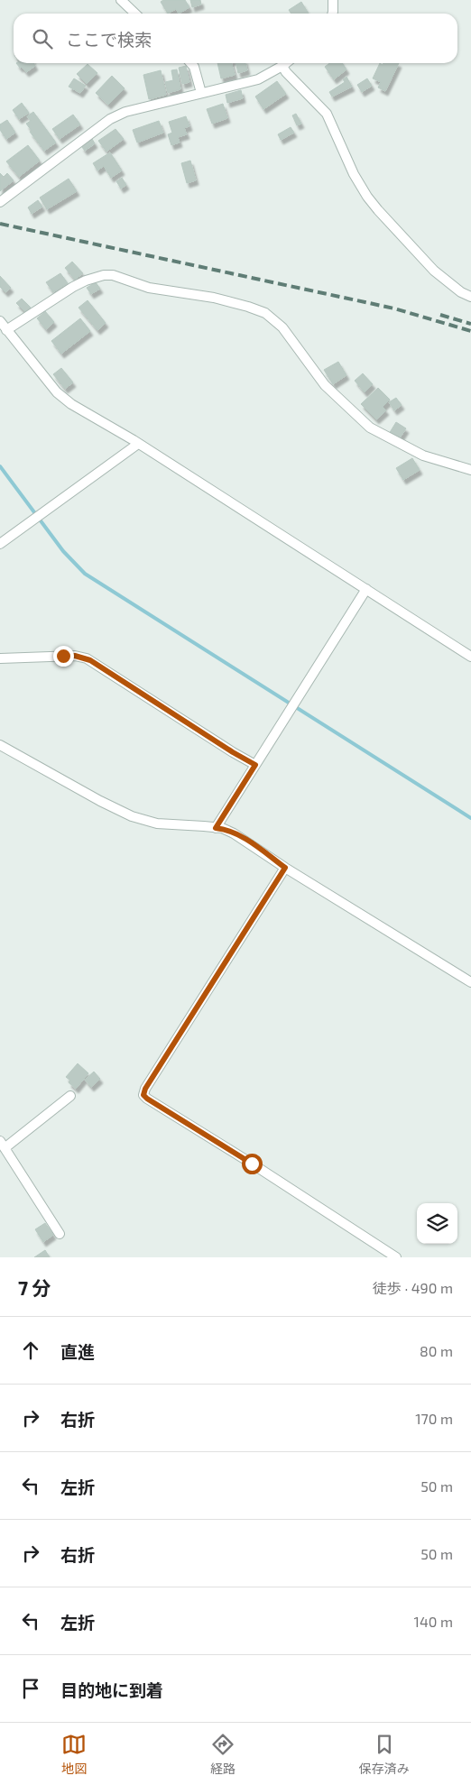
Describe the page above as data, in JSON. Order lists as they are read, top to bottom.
{
  "page": {
    "search": "ここで検索",
    "heading": ["7 分", "徒歩 · 490 m"],
    "list": [
      ["直進", "80 m"],
      ["右折", "170 m"],
      ["左折", "50 m"],
      ["右折", "50 m"],
      ["左折", "140 m"],
      "目的地に到着"
    ],
    "nav": ["地図", "経路", "保存済み"]
  }
}
